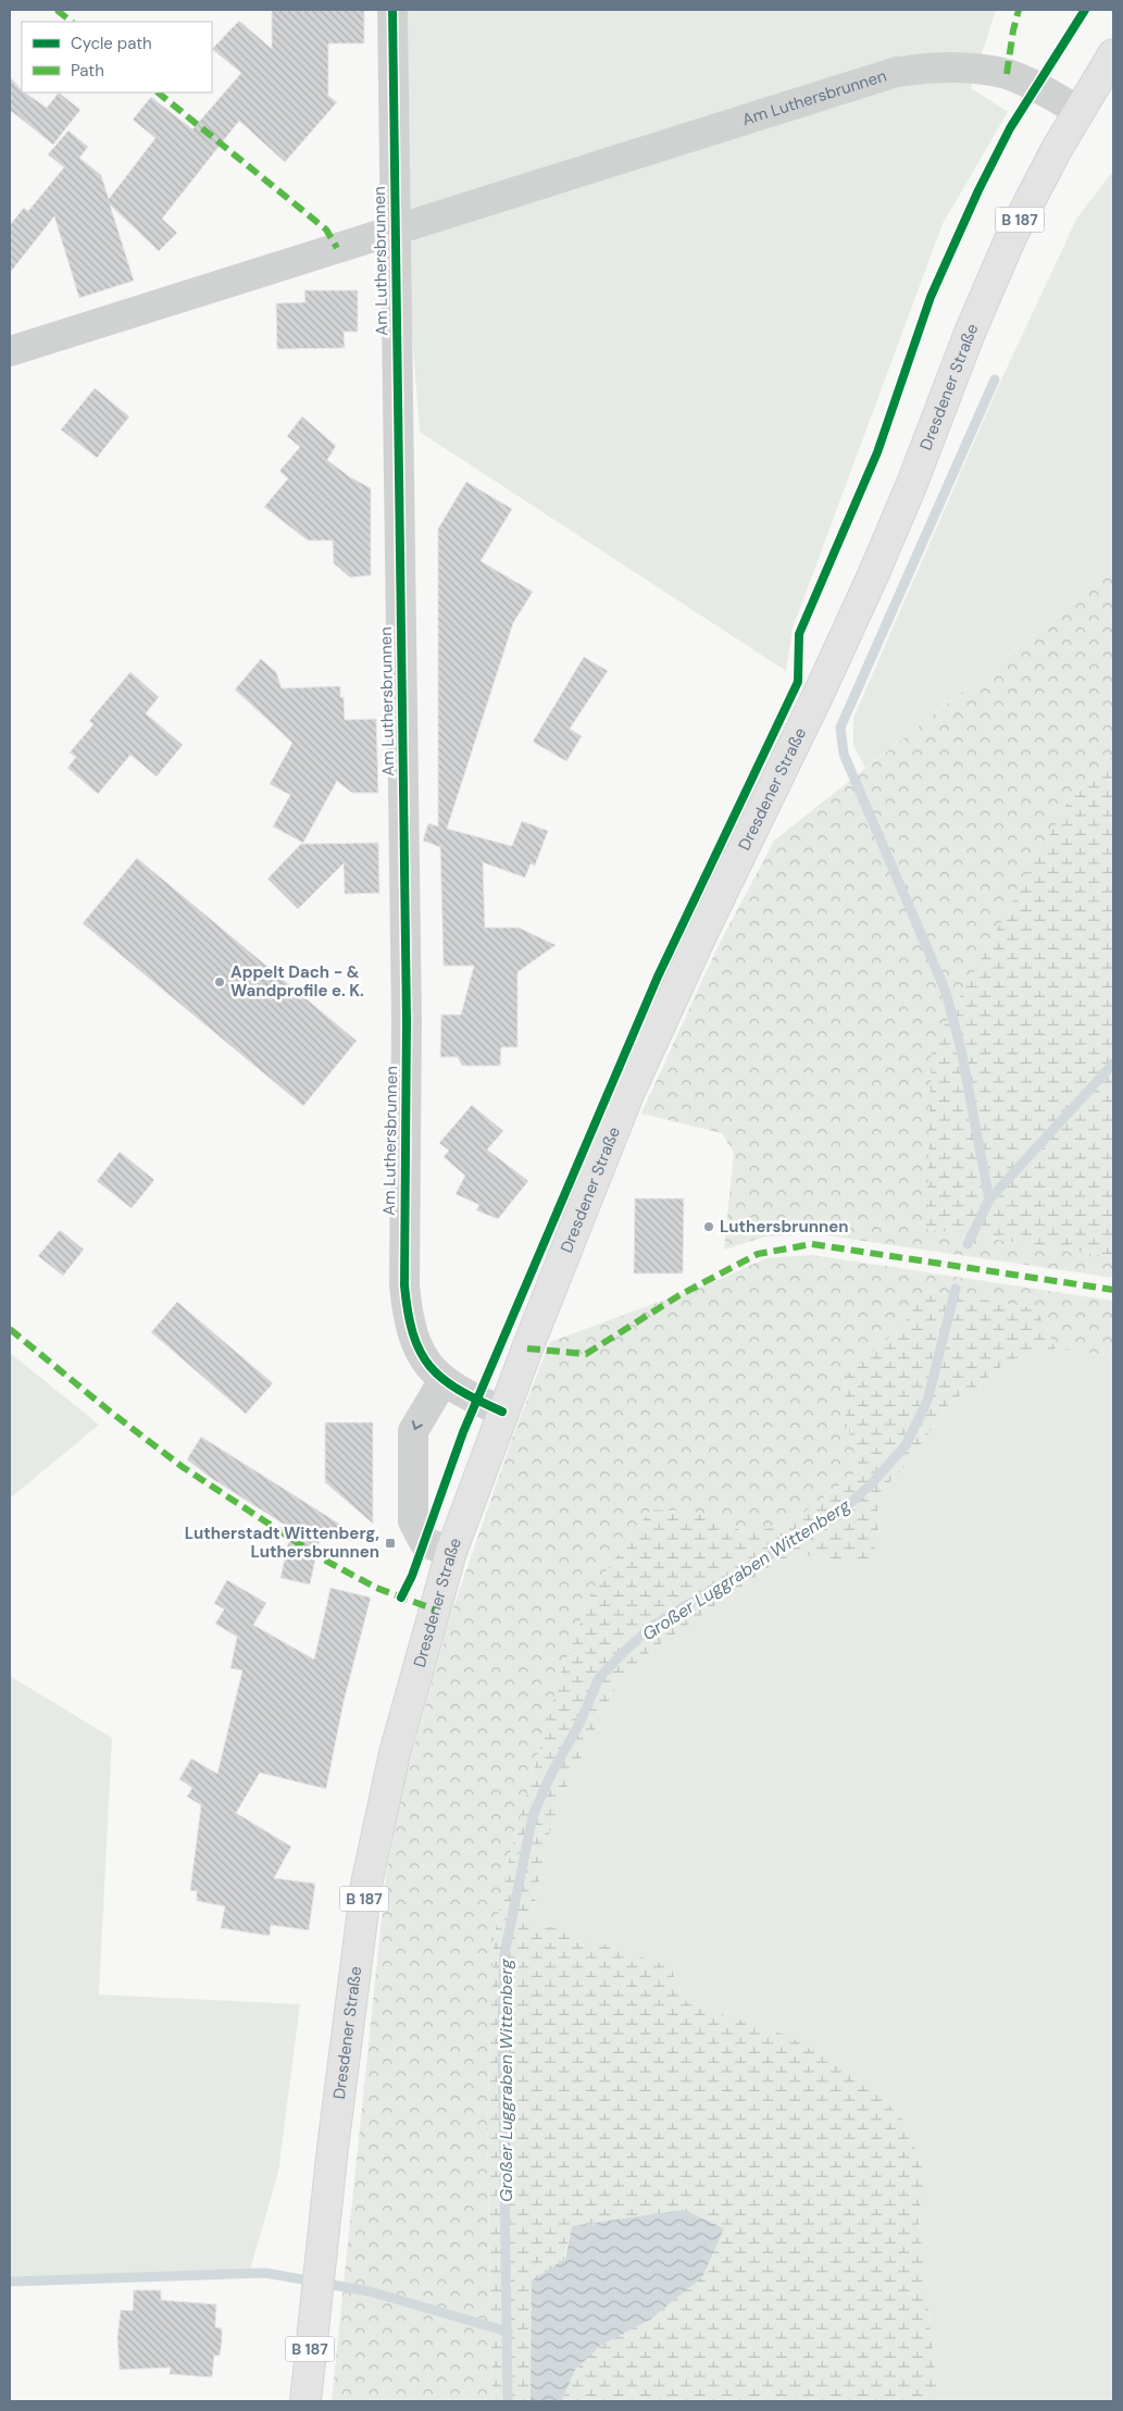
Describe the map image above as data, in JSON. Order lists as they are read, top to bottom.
{
  "streets": {
    "main road": ["B 187", "Dresdener Straße"],
    "street": ["Am Luthersbrunnen"]
  },
  "crossings": [
    ["Am Luthersbrunnen", "Dresdener Straße"]
  ],
  "water": ["Großer Luggraben Wittenberg"],
  "places": {
    "other": ["Appelt Dach - & Wandprofile e. K.", "Luthersbrunnen"],
    "transit": ["Lutherstadt Wittenberg, Luthersbrunnen"]
  },
  "legend": ["Cycle path", "Path"]
}
